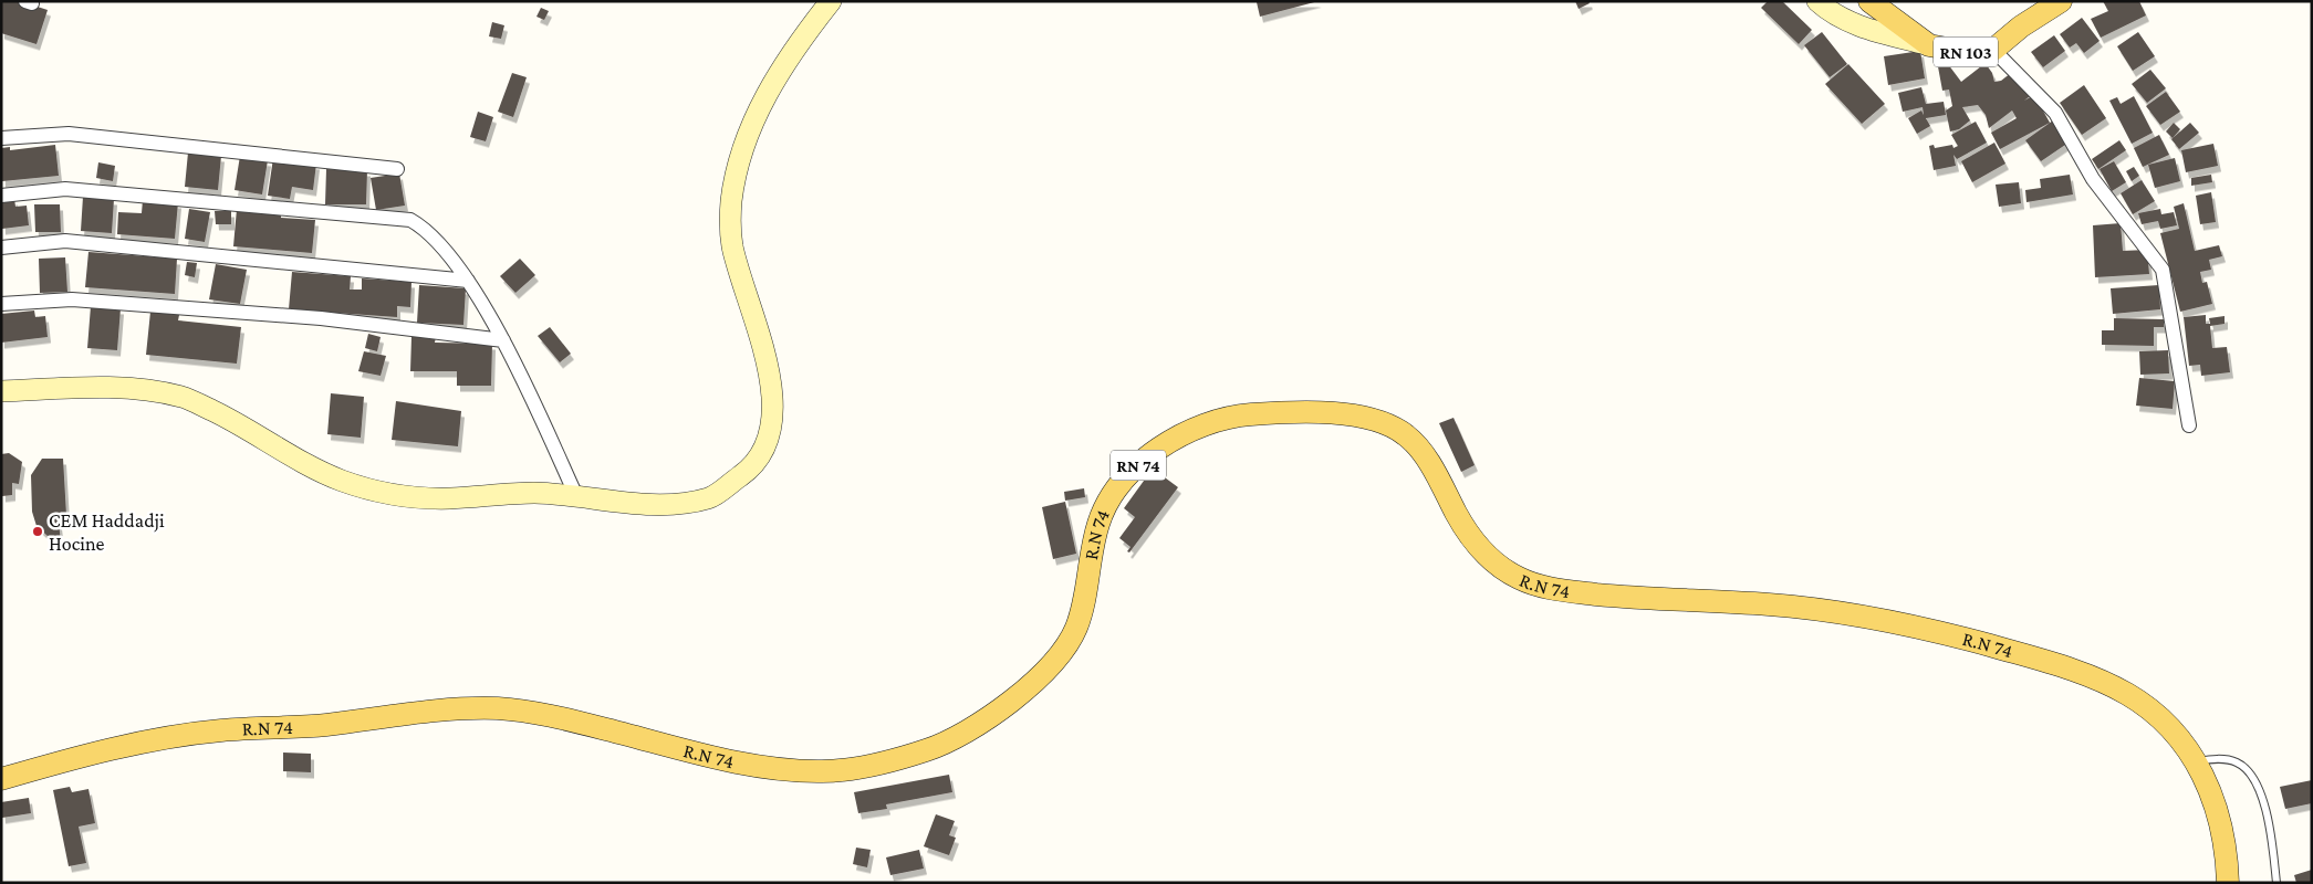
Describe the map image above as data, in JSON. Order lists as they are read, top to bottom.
{
  "streets": {
    "main road": ["RN 103", "RN 74", "R.N 74"]
  },
  "places": ["CEM Haddadji Hocine"]
}
